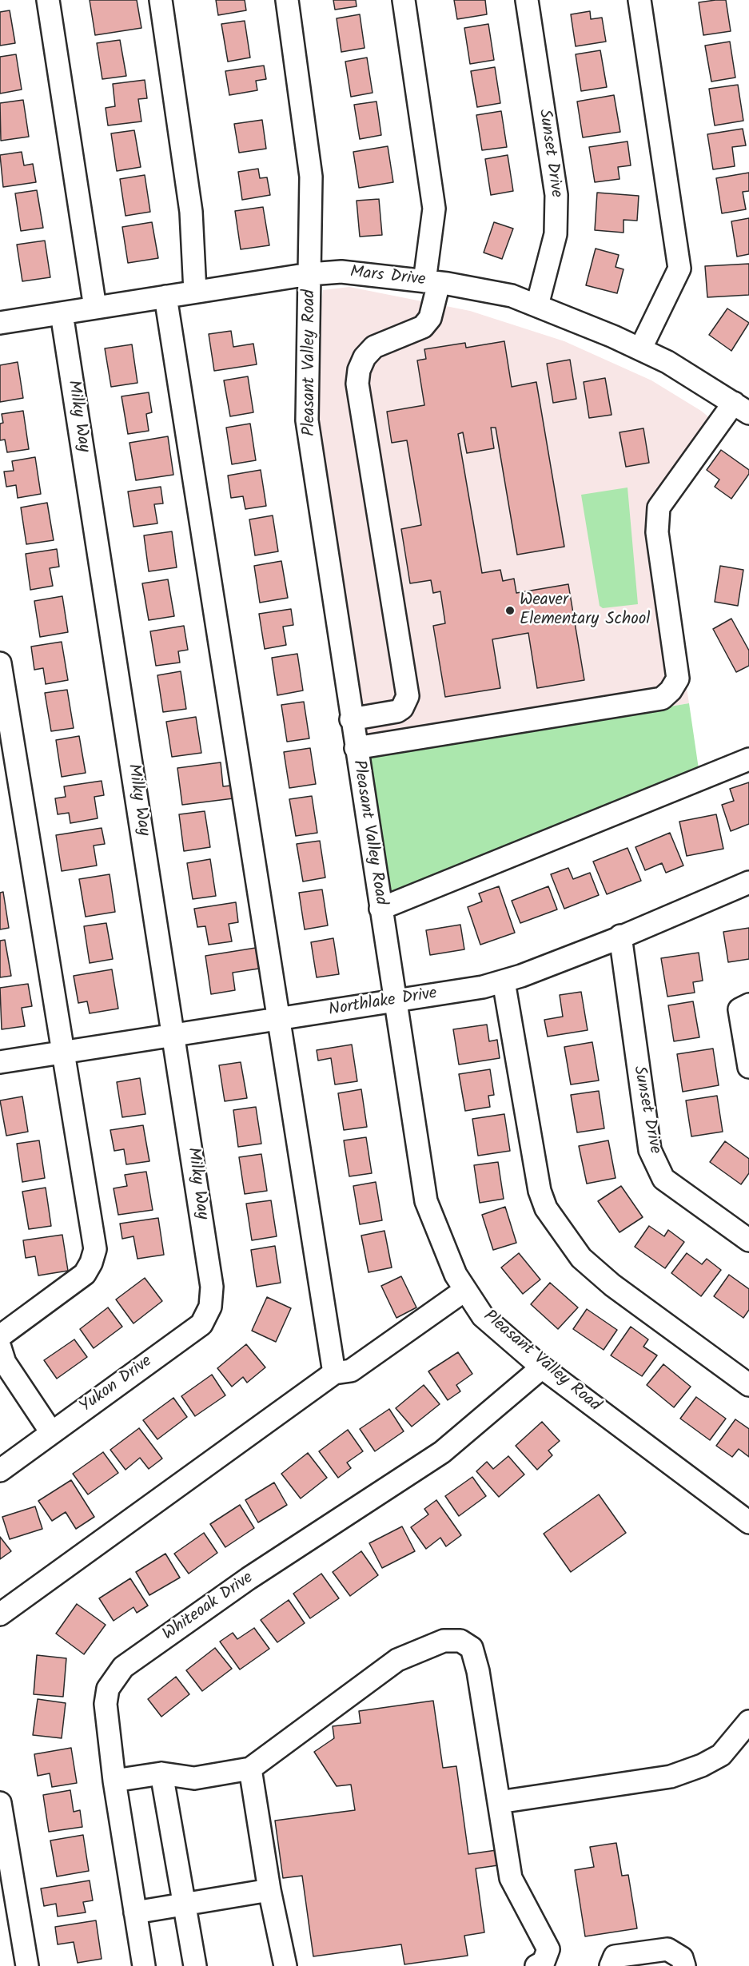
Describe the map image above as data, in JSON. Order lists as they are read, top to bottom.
{
  "streets": {
    "street": [
      "Sunset Drive",
      "Mars Drive",
      "Pleasant Valley Road",
      "Milky Way",
      "Northlake Drive",
      "Yukon Drive",
      "Whiteoak Drive"
    ]
  },
  "crossings": [
    ["Sunset Drive", "Mars Drive"],
    ["Sunset Drive", "Northlake Drive"],
    ["Mars Drive", "Pleasant Valley Road"],
    ["Mars Drive", "Milky Way"],
    ["Pleasant Valley Road", "Northlake Drive"],
    ["Pleasant Valley Road", "Whiteoak Drive"],
    ["Milky Way", "Northlake Drive"],
    ["Milky Way", "Yukon Drive"]
  ],
  "places": ["Weaver Elementary School"]
}
